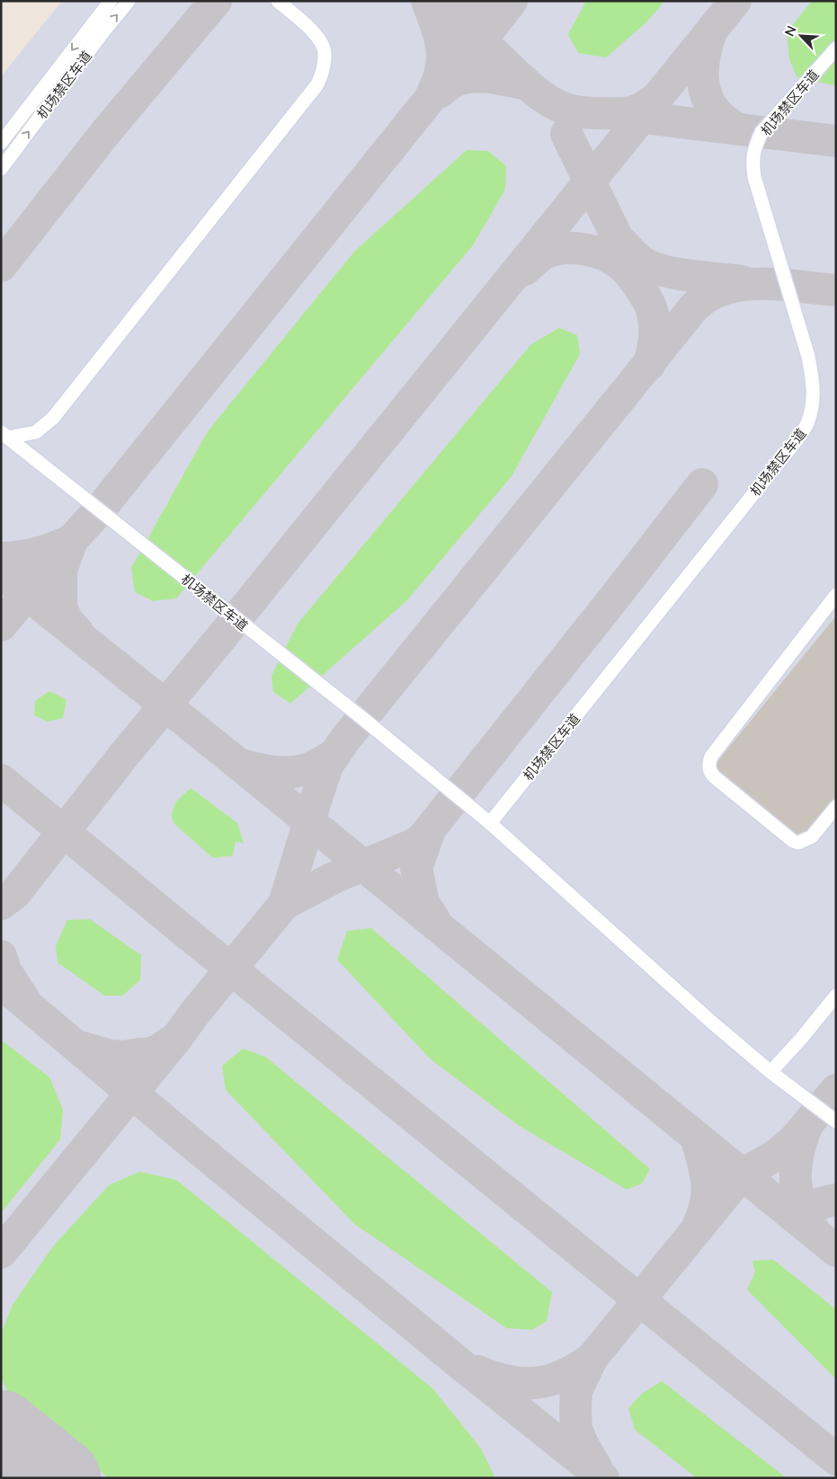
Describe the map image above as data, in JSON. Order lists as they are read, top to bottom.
{
  "streets": {
    "lane": ["机场禁区车道"]
  },
  "north": "top left"
}
